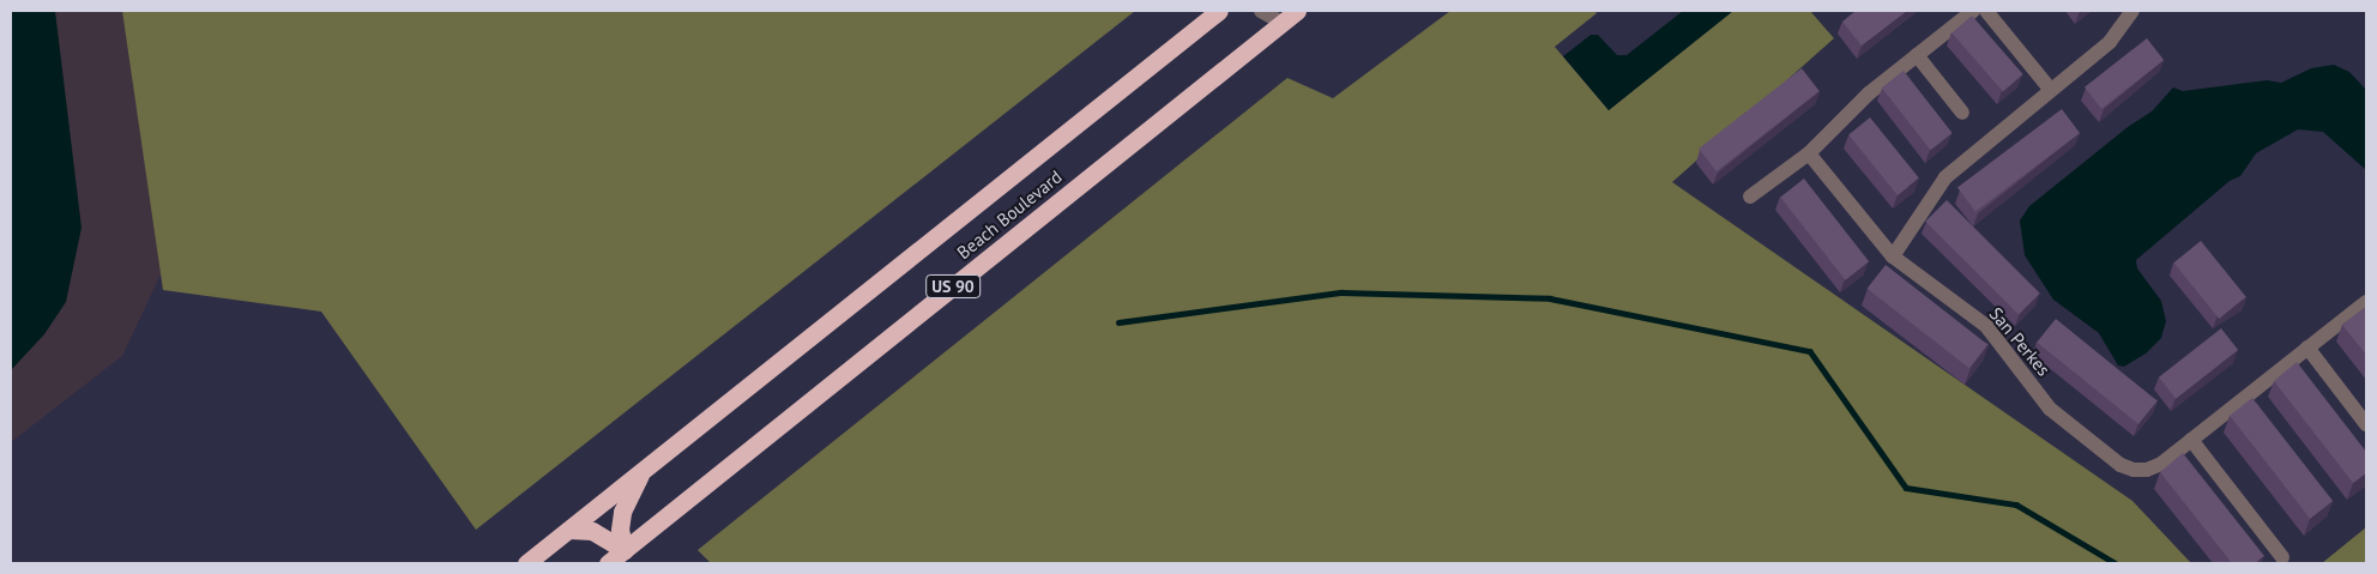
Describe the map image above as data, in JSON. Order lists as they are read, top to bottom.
{
  "streets": {
    "highway": ["Beach Boulevard", "US 90"],
    "street": ["San Perkes"]
  }
}
